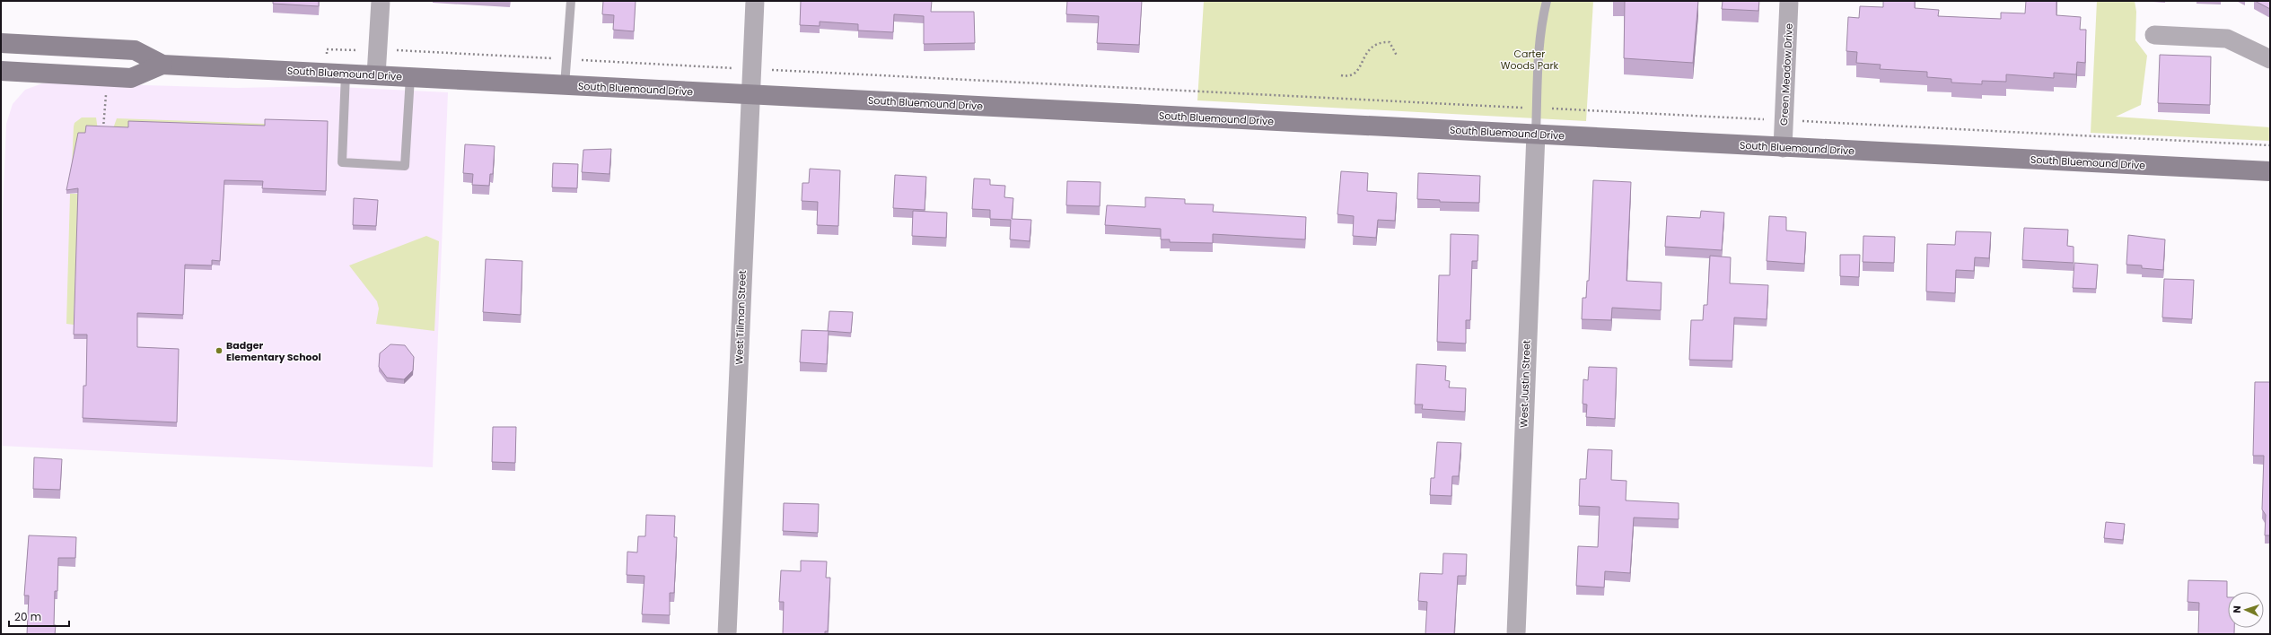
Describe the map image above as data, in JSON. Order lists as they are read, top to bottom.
{
  "streets": {
    "main road": ["South Bluemound Drive"],
    "street": ["Green Meadow Drive", "West Tillman Street", "West Justin Street"]
  },
  "crossings": [
    ["South Bluemound Drive", "Green Meadow Drive"],
    ["South Bluemound Drive", "West Tillman Street"],
    ["South Bluemound Drive", "West Justin Street"]
  ],
  "parks": ["Carter Woods Park"],
  "places": ["Badger Elementary School"],
  "scale_bar": "20 m",
  "north": "left"
}
